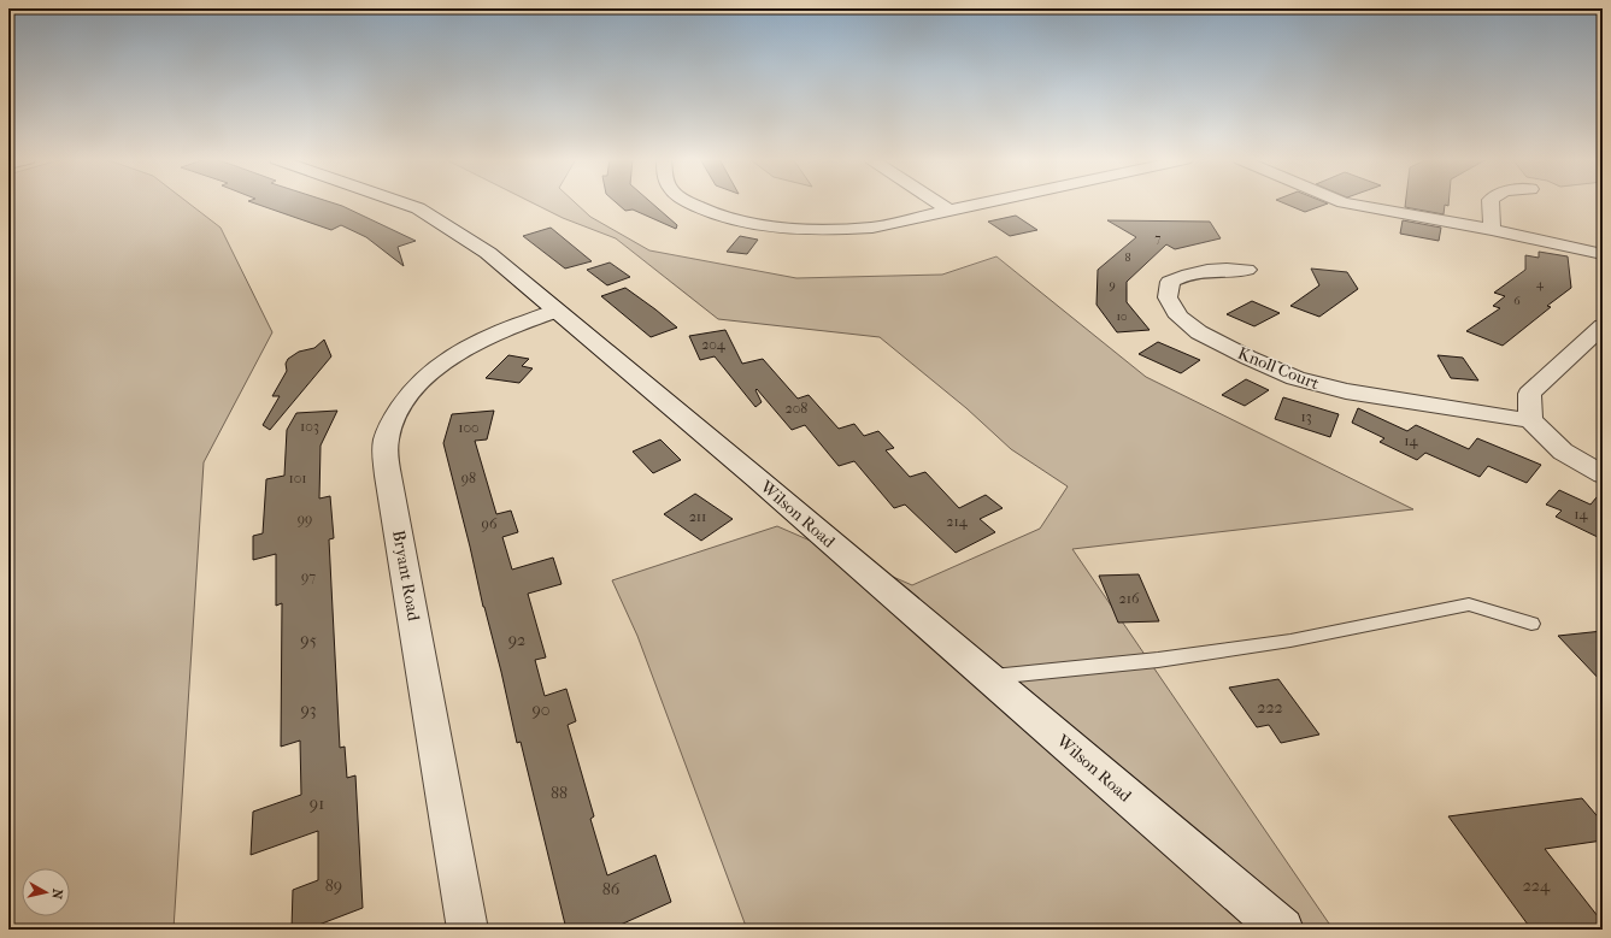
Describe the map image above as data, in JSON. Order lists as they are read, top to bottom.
{
  "streets": {
    "street": ["Knoll Court", "Wilson Road", "Bryant Road"]
  },
  "crossings": [
    ["Wilson Road", "Bryant Road"]
  ],
  "house_numbers": [
    "7",
    "8",
    "4",
    "9",
    "6",
    "10",
    "204",
    "208",
    "13",
    "103",
    "100",
    "14",
    "101",
    "98",
    "14",
    "211",
    "99",
    "214",
    "96",
    "97",
    "216",
    "95",
    "92",
    "222",
    "93",
    "90",
    "88",
    "91",
    "89",
    "224",
    "86"
  ],
  "north": "right"
}
